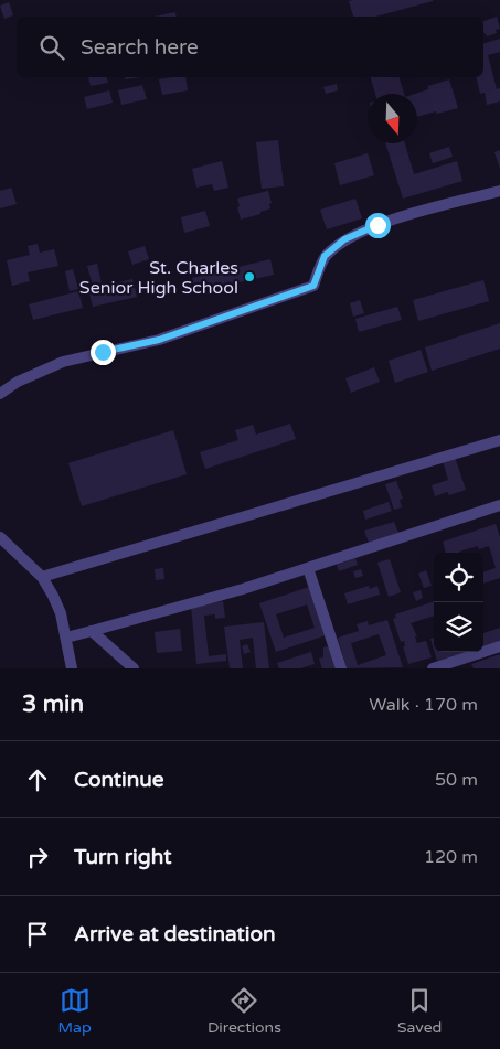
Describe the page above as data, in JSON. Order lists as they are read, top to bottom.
{
  "places": ["St. Charles Senior High School"],
  "north": "bottom",
  "page": {
    "search": "Search here",
    "heading": ["3 min", "Walk · 170 m"],
    "list": [
      ["Continue", "50 m"],
      ["Turn right", "120 m"],
      "Arrive at destination"
    ],
    "nav": ["Map", "Directions", "Saved"]
  }
}
